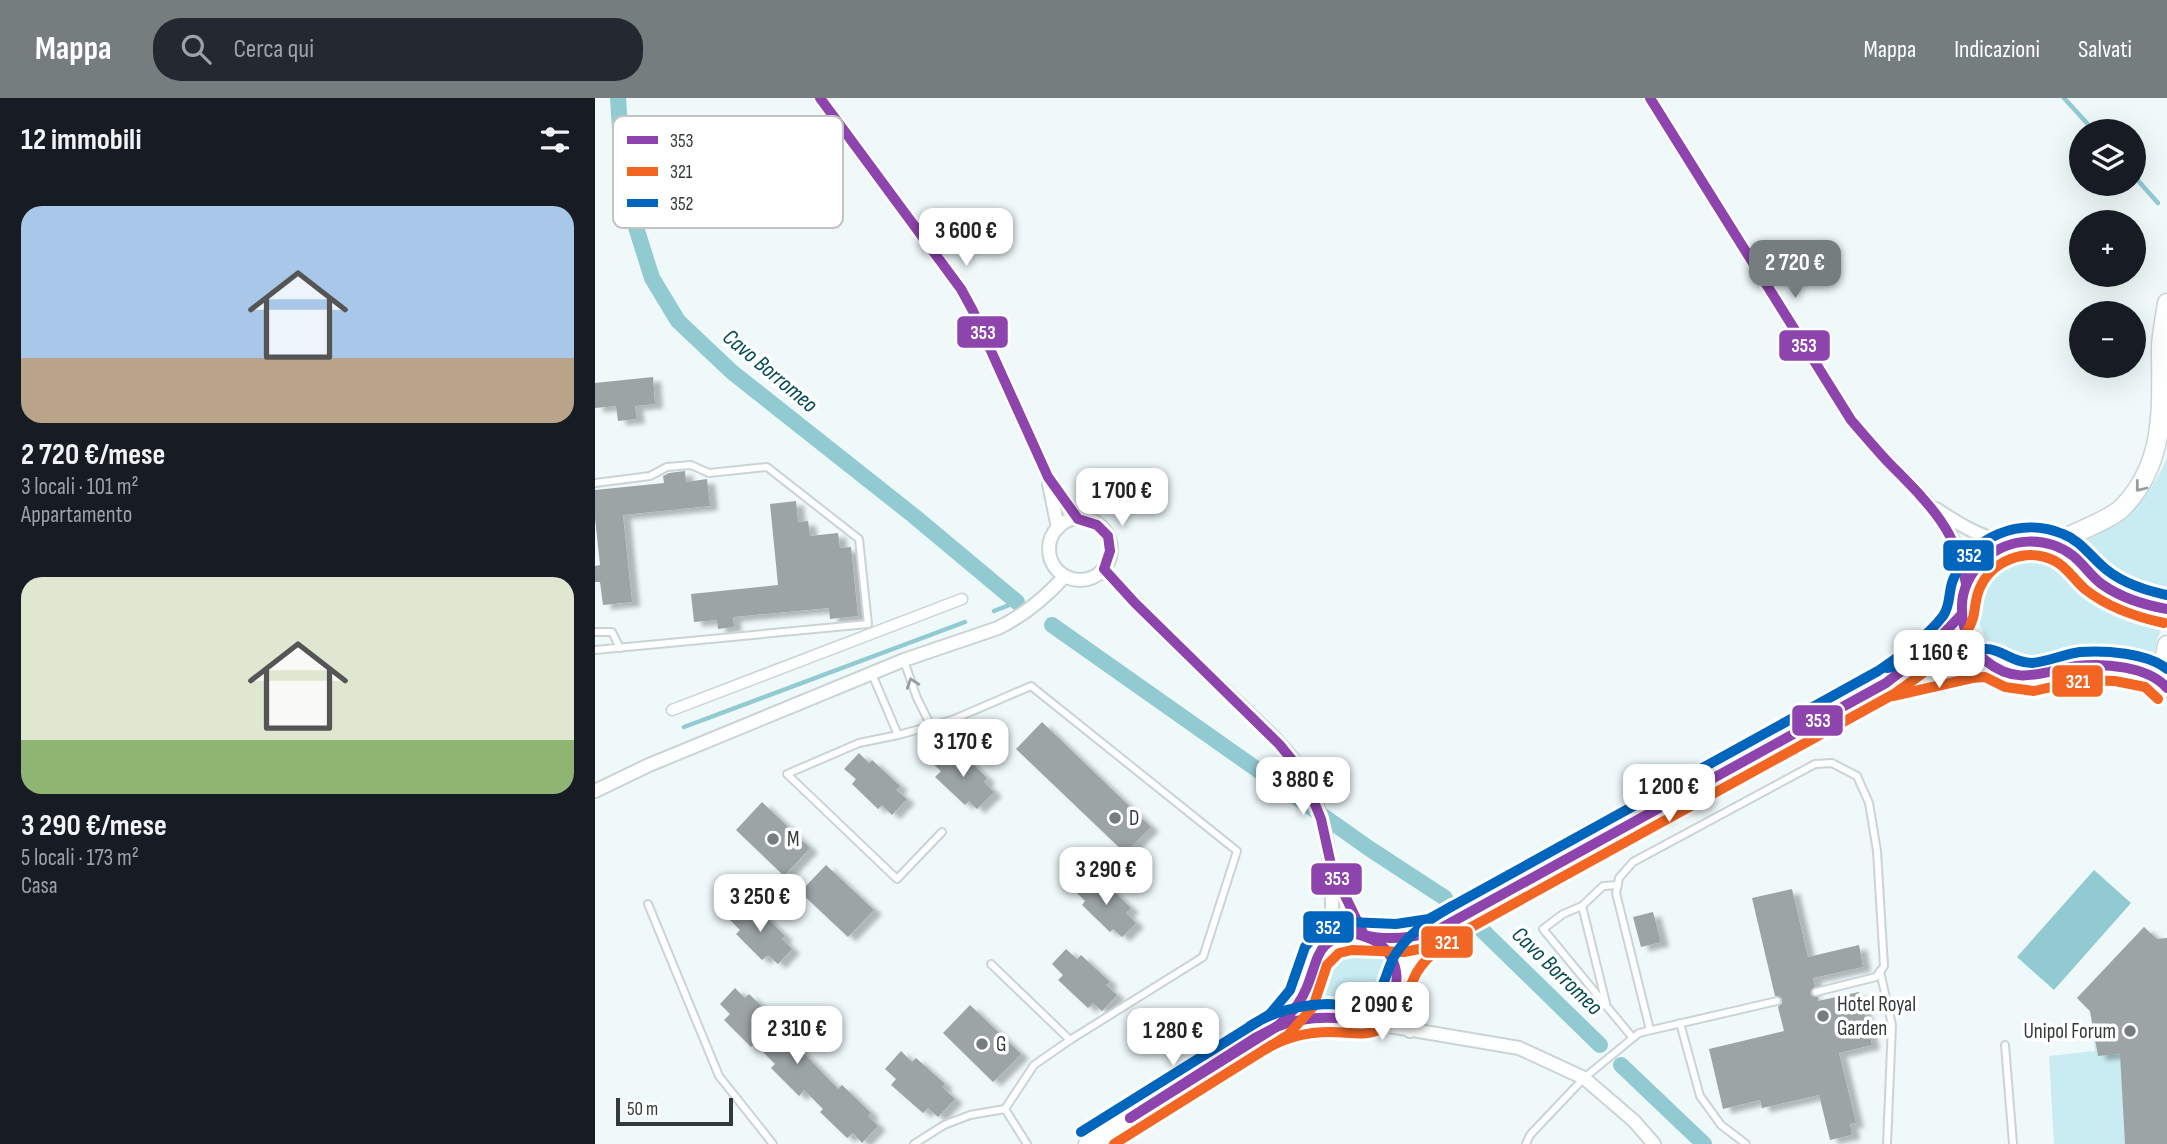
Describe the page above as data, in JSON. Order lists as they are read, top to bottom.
{
  "water": ["Cavo Borromeo"],
  "places": [
    "D",
    "M",
    "Hotel Royal Garden",
    "Unipol Forum",
    "G"
  ],
  "lines": ["transit line 353", "transit line 352", "transit line 321"],
  "legend": ["353", "321", "352"],
  "scale_bar": "50 m",
  "page": {
    "header": "Mappa",
    "search": "Cerca qui",
    "nav": ["Mappa", "Indicazioni", "Salvati"],
    "heading": "12 immobili",
    "map_buttons": ["+", "−"],
    "list": [
      {
        "name": "2 720 €/mese",
        "note": "3 locali · 101 m² · Appartamento"
      },
      {
        "name": "3 290 €/mese",
        "note": "5 locali · 173 m² · Casa"
      }
    ],
    "price": [
      "3 600 €",
      "2 720 €",
      "1 700 €",
      "1 160 €",
      "3 170 €",
      "3 880 €",
      "1 200 €",
      "3 290 €",
      "3 250 €",
      "2 090 €",
      "2 310 €",
      "1 280 €"
    ],
    "scale": "50 m"
  }
}
